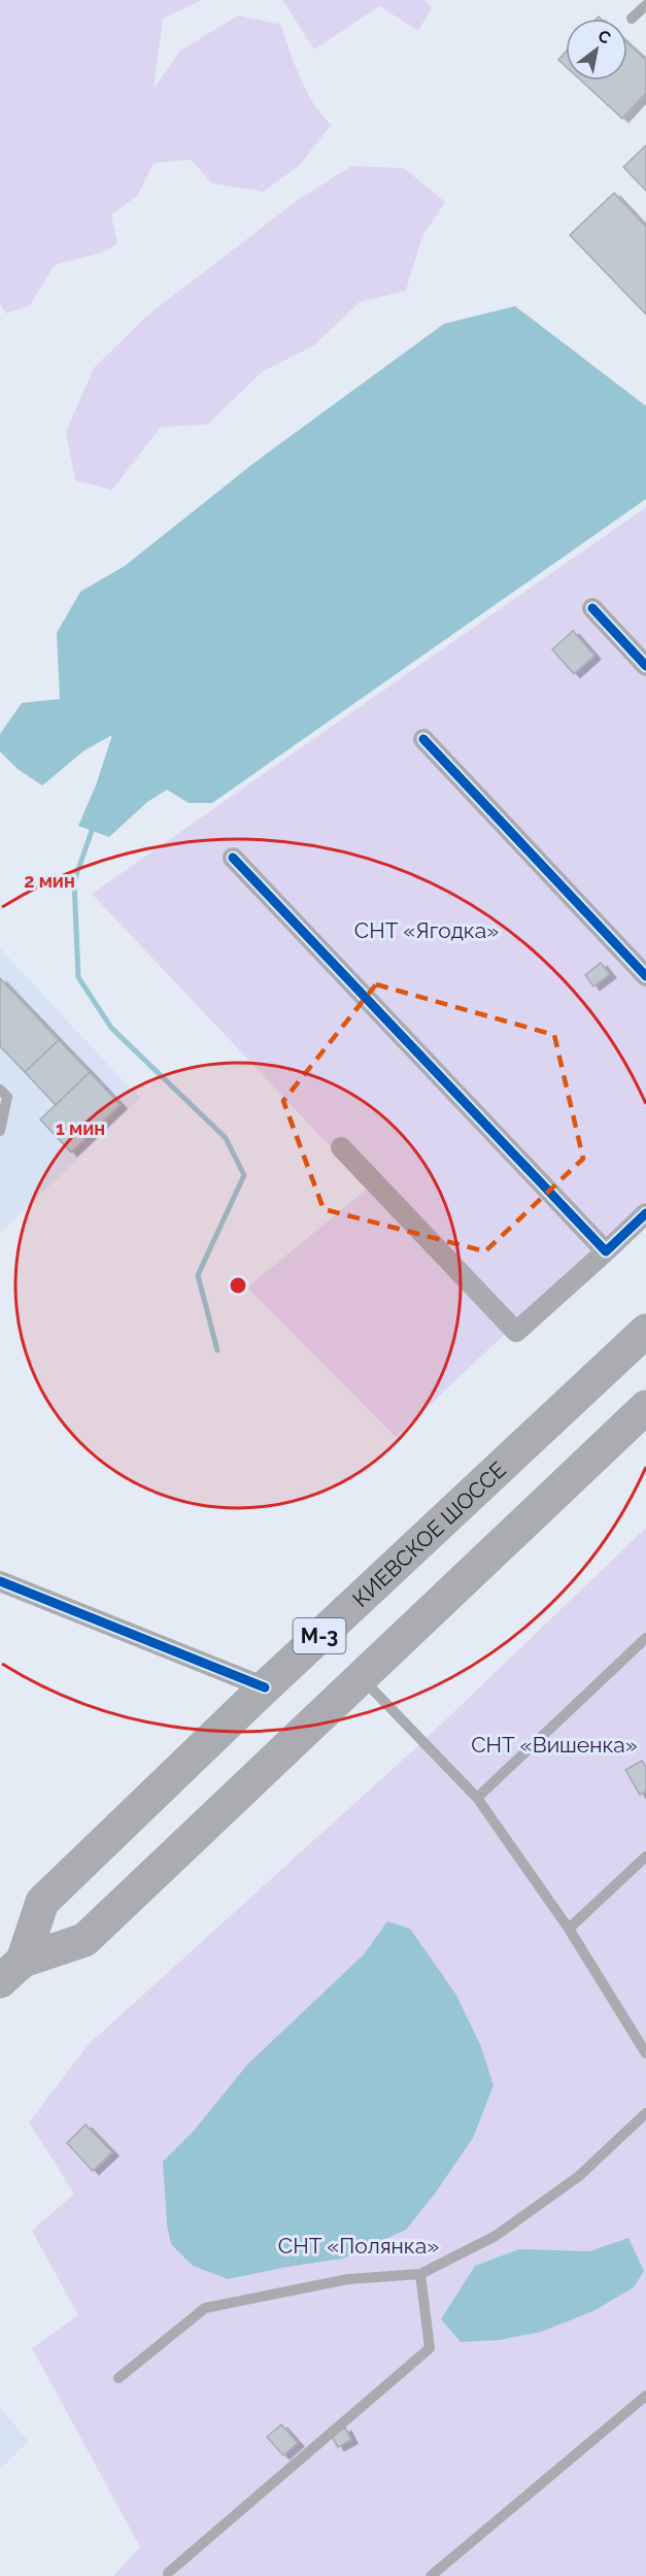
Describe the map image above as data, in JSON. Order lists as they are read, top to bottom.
{
  "streets": {
    "highway": ["КИЕВСКОЕ ШОССЕ", "М-3"]
  },
  "parks": ["СНТ «Ягодка»", "СНТ «Вишенка»", "СНТ «Полянка»"],
  "north": "top right",
  "rings": ["2 мин", "1 мин"]
}
